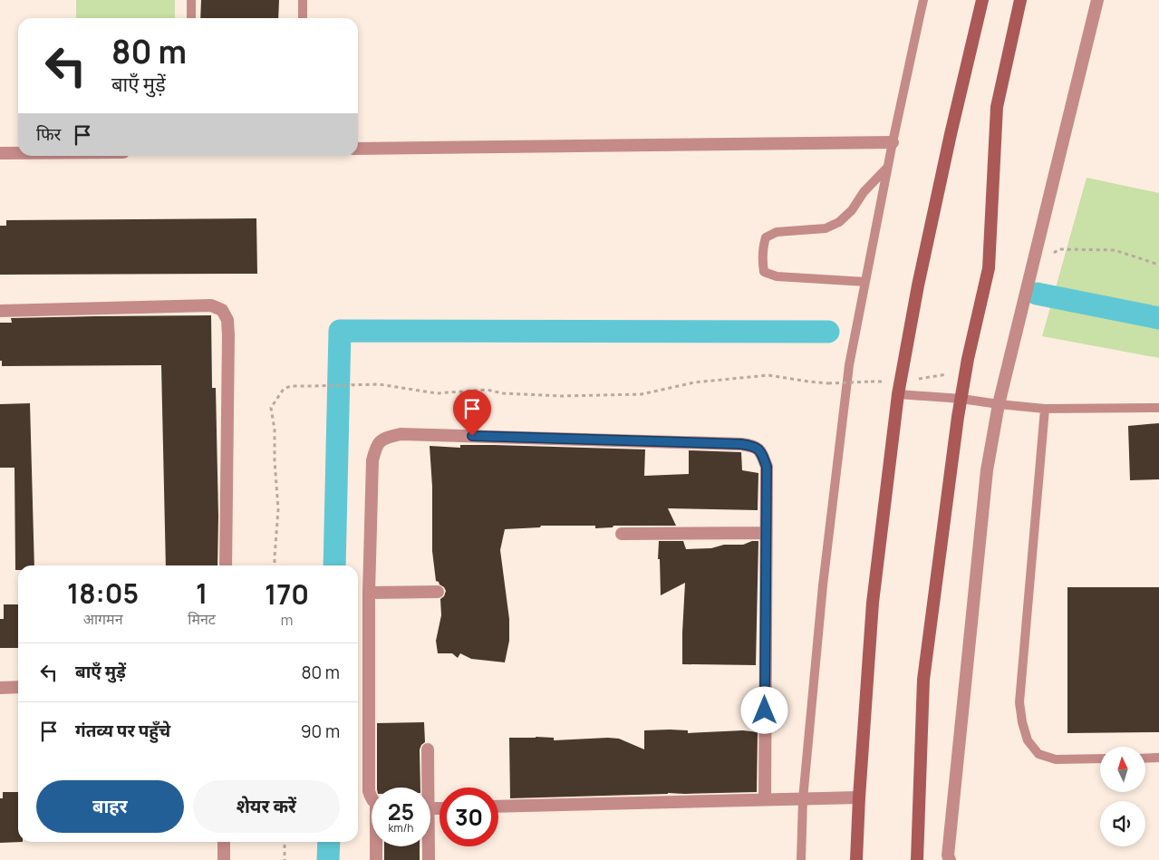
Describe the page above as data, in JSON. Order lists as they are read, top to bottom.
{
  "north": "top",
  "page": {
    "turn": ["80 m", "बाएँ मुड़ें"],
    "then": "फिर",
    "eta": [
      "18:05",
      "आगमन",
      "1",
      "मिनट",
      "170",
      "m"
    ],
    "list": [
      {
        "name": "बाएँ मुड़ें",
        "value": "80 m"
      },
      {
        "name": "गंतव्य पर पहुँचे",
        "value": "90 m"
      }
    ],
    "buttons": ["बाहर", "शेयर करें"],
    "speed": "25 km/h",
    "limit": "30"
  }
}
